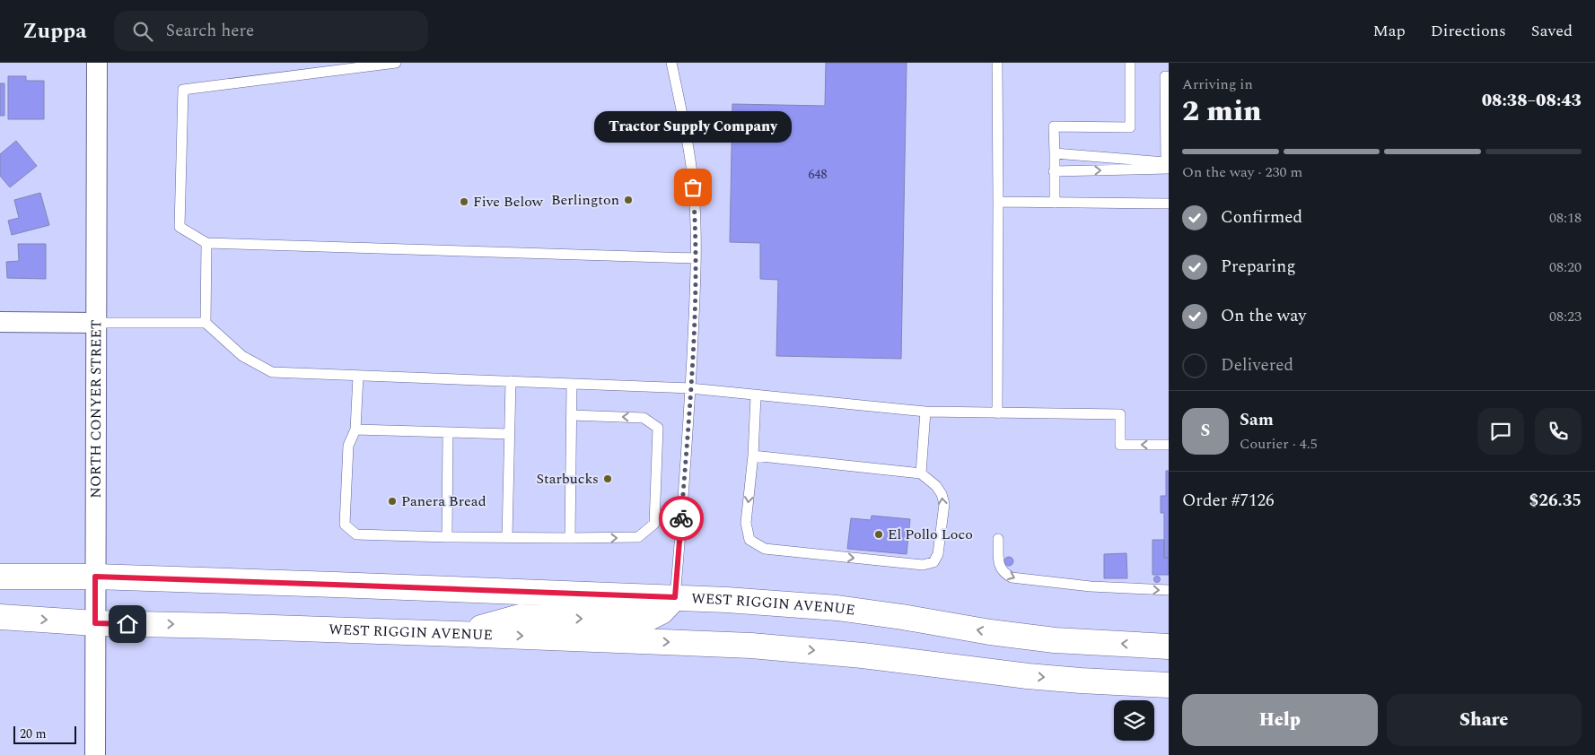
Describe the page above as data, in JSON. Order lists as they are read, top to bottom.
{
  "streets": {
    "main road": ["WEST RIGGIN AVENUE"],
    "street": ["NORTH CONYER STREET"]
  },
  "crossings": [
    ["NORTH CONYER STREET", "WEST RIGGIN AVENUE"]
  ],
  "places": [
    "Tractor Supply Company",
    "Berlington",
    "Five Below",
    "Starbucks",
    "Panera Bread",
    "El Pollo Loco"
  ],
  "house_numbers": ["648"],
  "scale_bar": "20 m",
  "page": {
    "header": "Zuppa",
    "search": "Search here",
    "nav": ["Map", "Directions", "Saved"],
    "heading": ["2 min", "Arriving in", "08:38–08:43"],
    "panel": [
      "Sam",
      "Courier · 4.5",
      "Order #7126",
      "$26.35"
    ],
    "bubble": "Tractor Supply Company",
    "bar": "On the way · 230 m",
    "list": [
      ["Confirmed", "08:18"],
      ["Preparing", "08:20"],
      ["On the way", "08:23"],
      "Delivered"
    ],
    "round": "S",
    "buttons": ["Help", "Share"],
    "scale": "20 m"
  }
}
